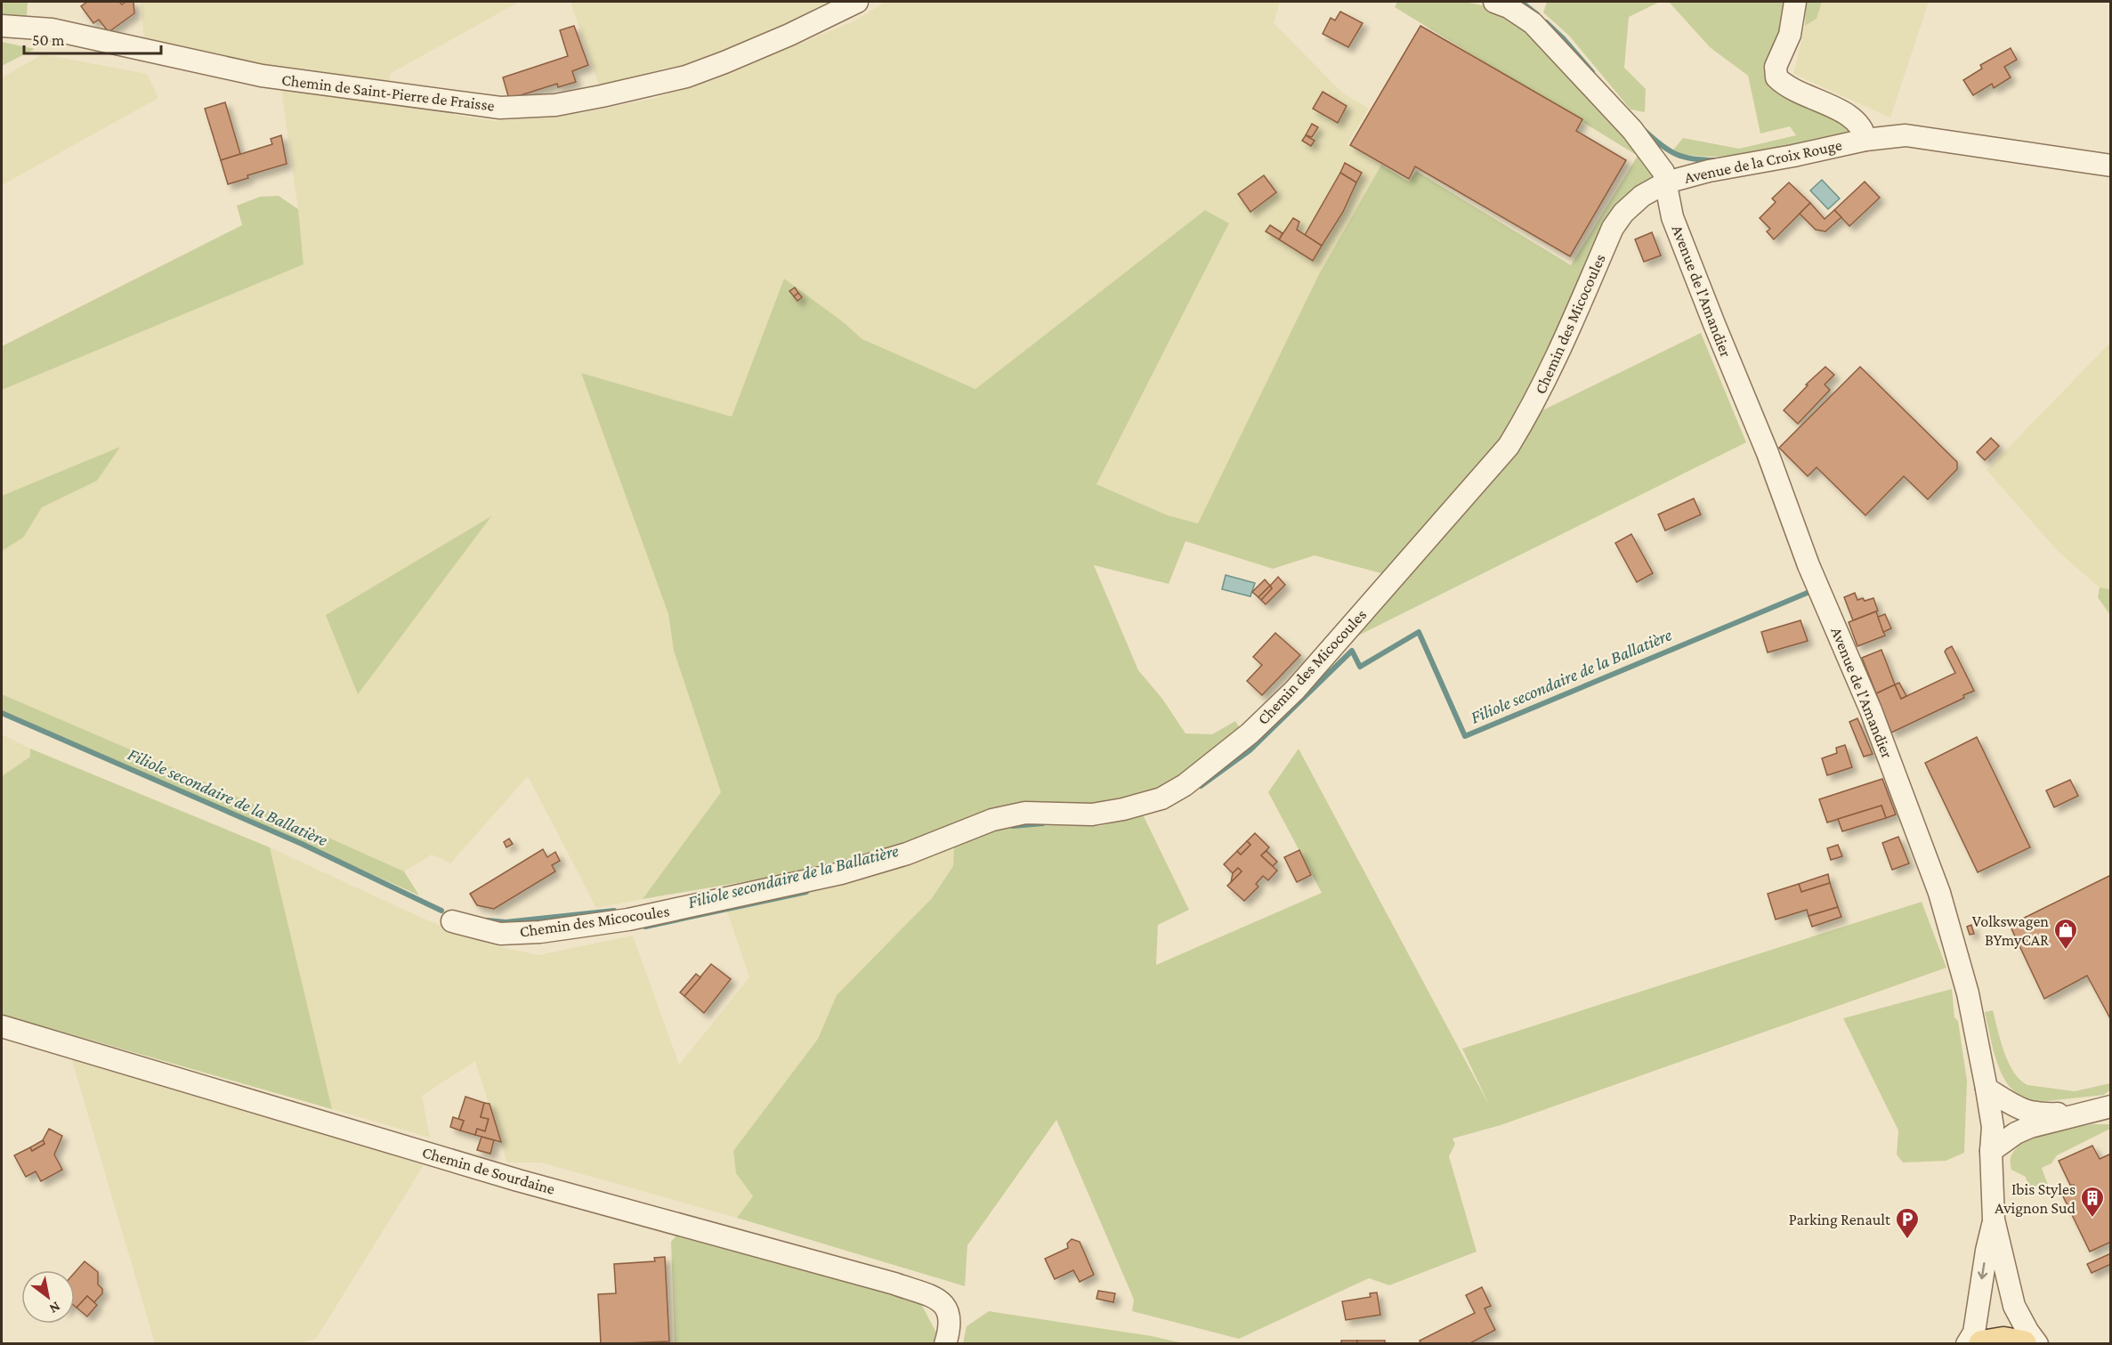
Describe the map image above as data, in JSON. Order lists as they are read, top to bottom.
{
  "streets": {
    "street": [
      "Chemin de Saint-Pierre de Fraisse",
      "Avenue de la Croix Rouge",
      "Avenue de l'Amandier",
      "Chemin des Micocoules",
      "Chemin de Sourdaine"
    ]
  },
  "crossings": [
    ["Avenue de la Croix Rouge", "Avenue de l'Amandier"],
    ["Avenue de la Croix Rouge", "Chemin des Micocoules"],
    ["Avenue de l'Amandier", "Chemin des Micocoules"]
  ],
  "water": ["Filiole secondaire de la Ballatière"],
  "places": {
    "shop": ["Volkswagen BYmyCAR"],
    "building": ["Ibis Styles Avignon Sud"],
    "parking": ["Parking Renault"]
  },
  "scale_bar": "50 m",
  "north": "bottom right"
}
